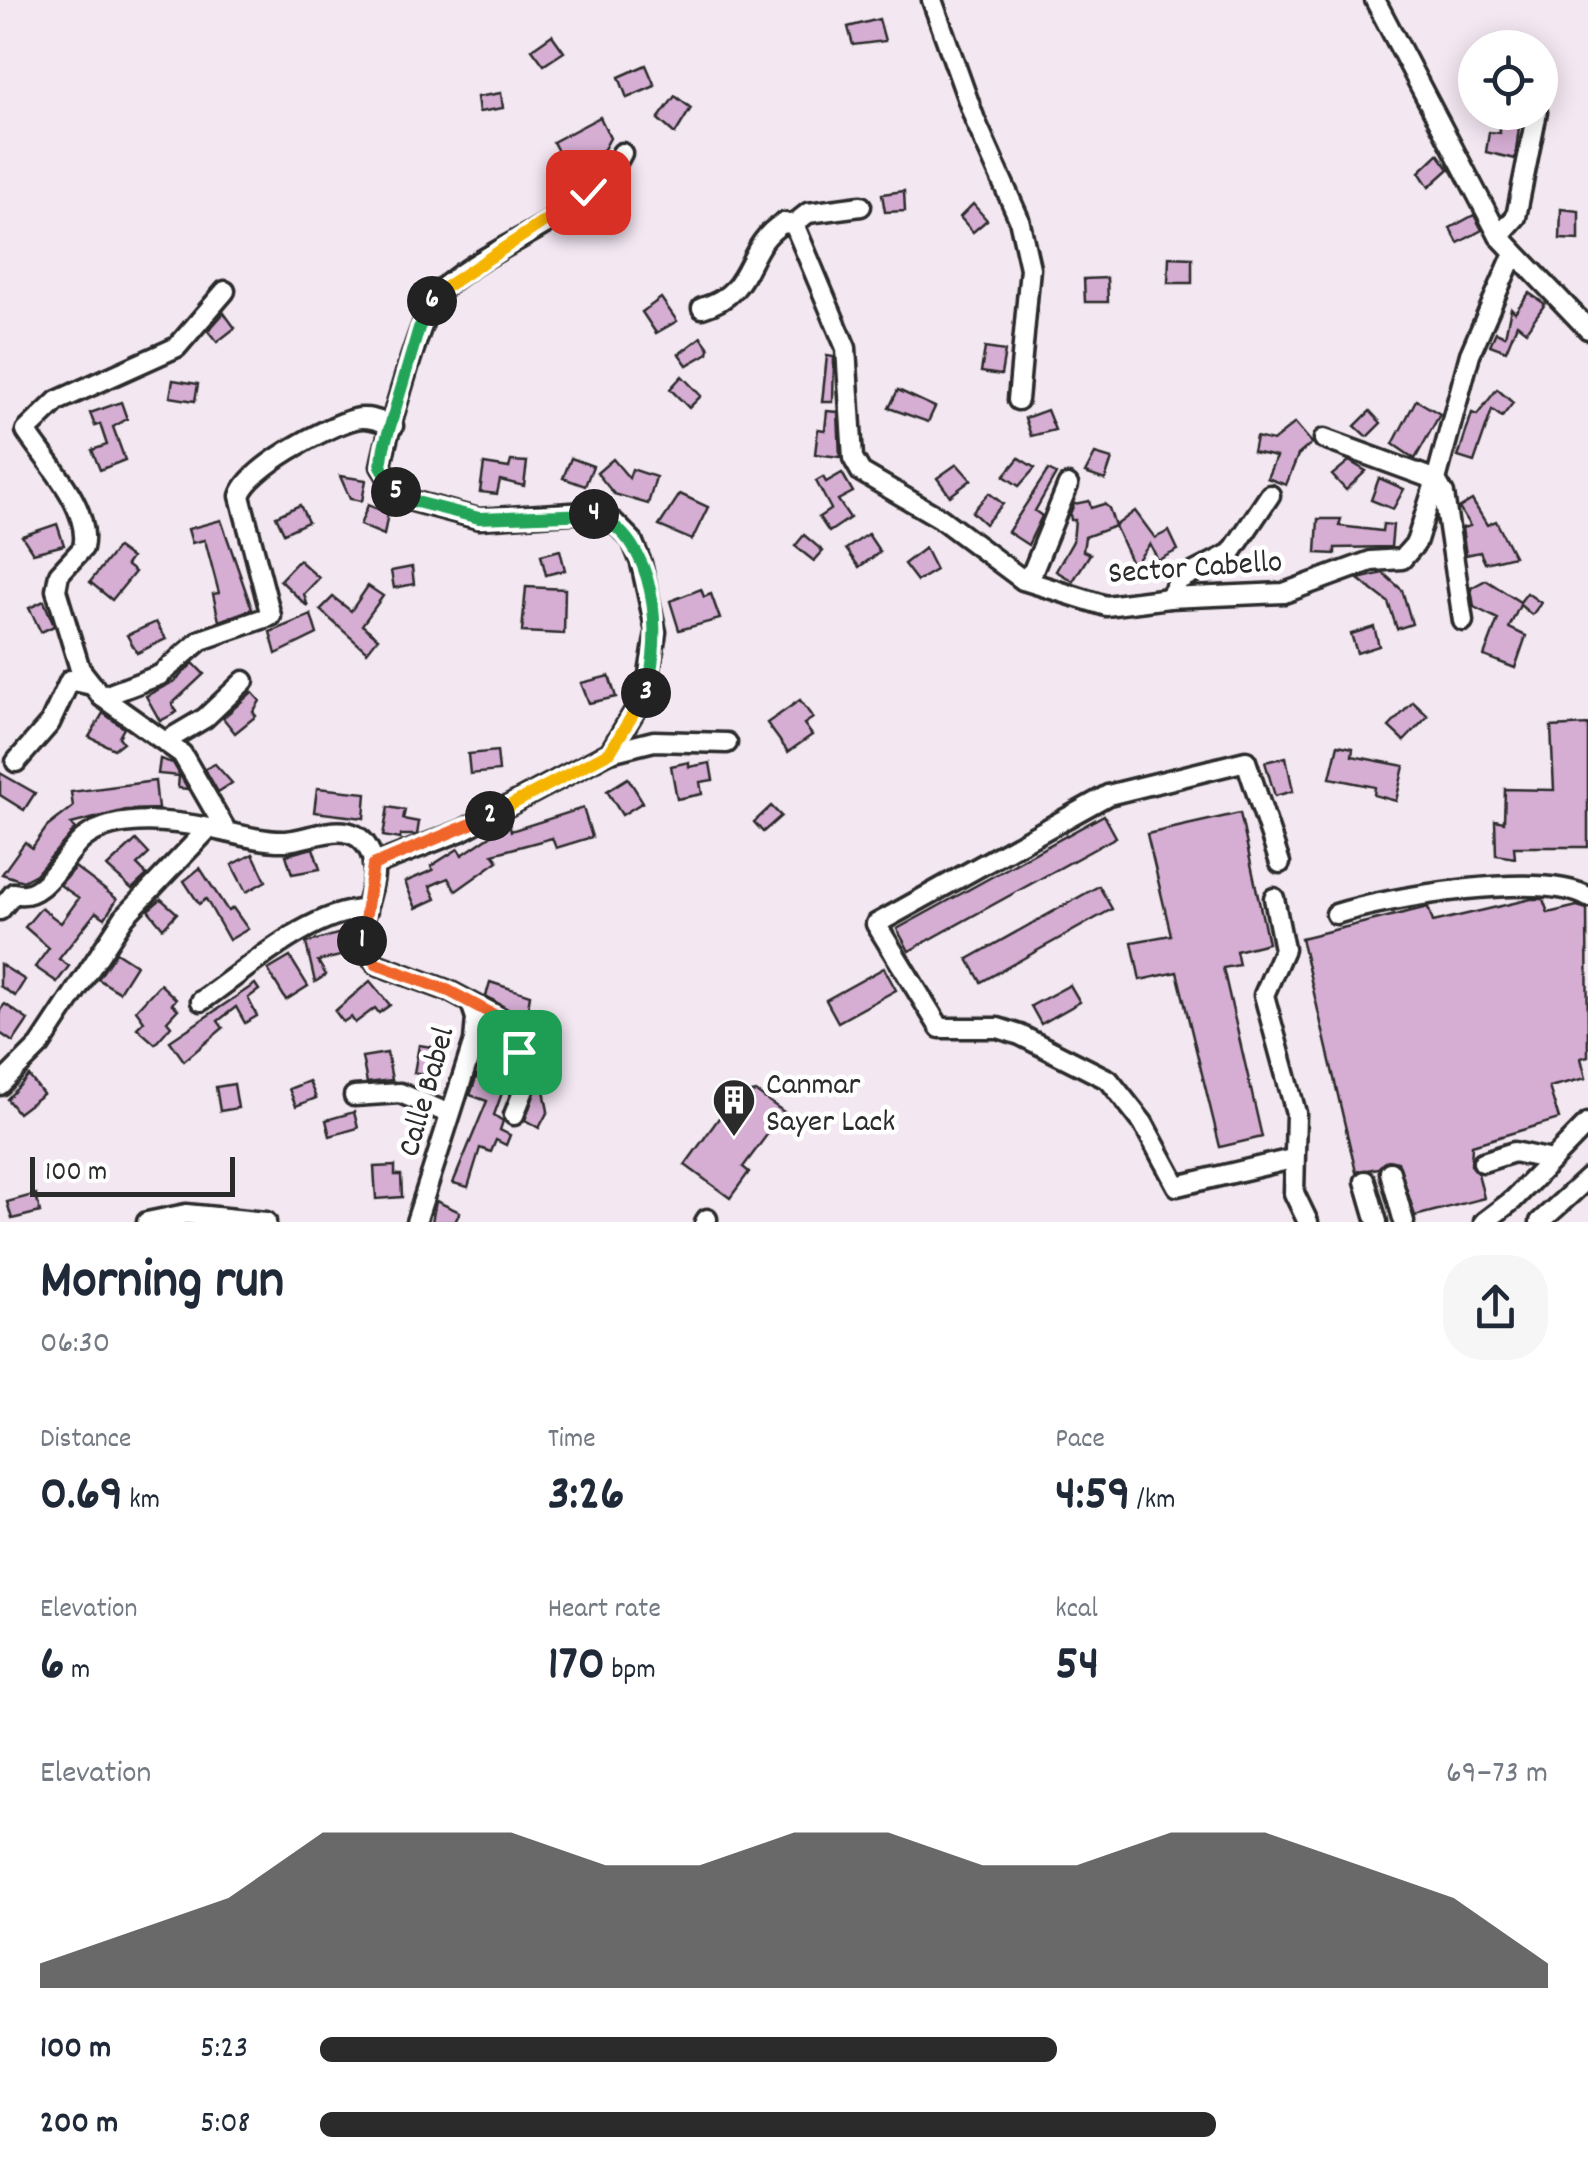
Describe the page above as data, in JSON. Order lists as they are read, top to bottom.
{
  "streets": {
    "street": ["Sector Cabello", "Calle Babel"]
  },
  "places": {
    "building": ["Canmar Sayer Lack"]
  },
  "scale_bar": "100 m",
  "page": {
    "pins": [
      "6",
      "5",
      "4",
      "3",
      "2",
      "1"
    ],
    "scale": "100 m",
    "heading": ["Morning run", "06:30"],
    "stats": [
      ["Distance", "0.69 km"],
      ["Time", "3:26"],
      ["Pace", "4:59 /km"],
      ["Elevation", "6 m"],
      ["Heart rate", "170 bpm"],
      ["kcal", "54"]
    ],
    "chart": ["Elevation", "69–73 m"],
    "list": [
      {
        "name": "100 m",
        "note": "5:23"
      },
      {
        "name": "200 m",
        "note": "5:08"
      }
    ]
  }
}
